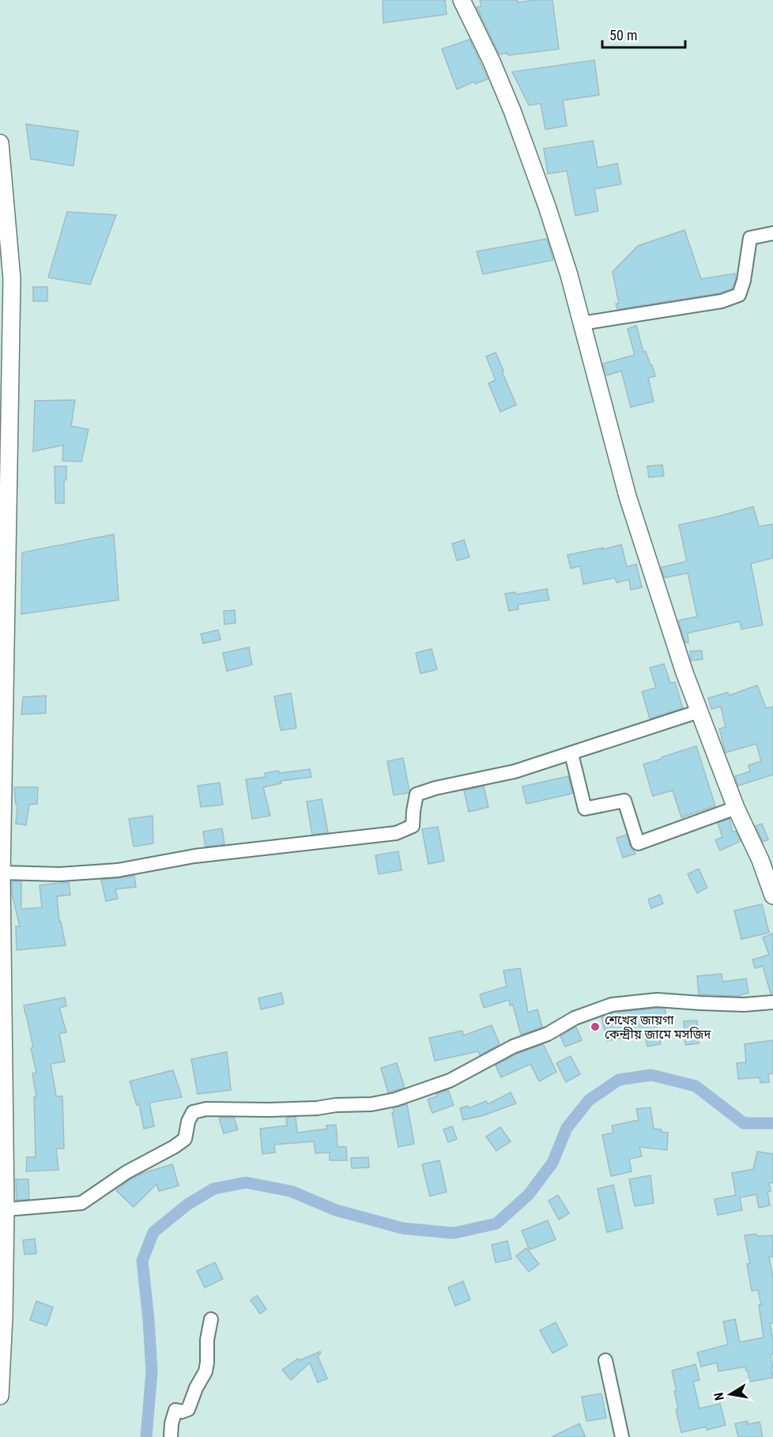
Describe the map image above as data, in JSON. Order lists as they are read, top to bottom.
{
  "places": ["শেখের জায়গা কেন্দ্রীয় জামে মসজিদ"],
  "scale_bar": "50 m",
  "north": "left"
}
